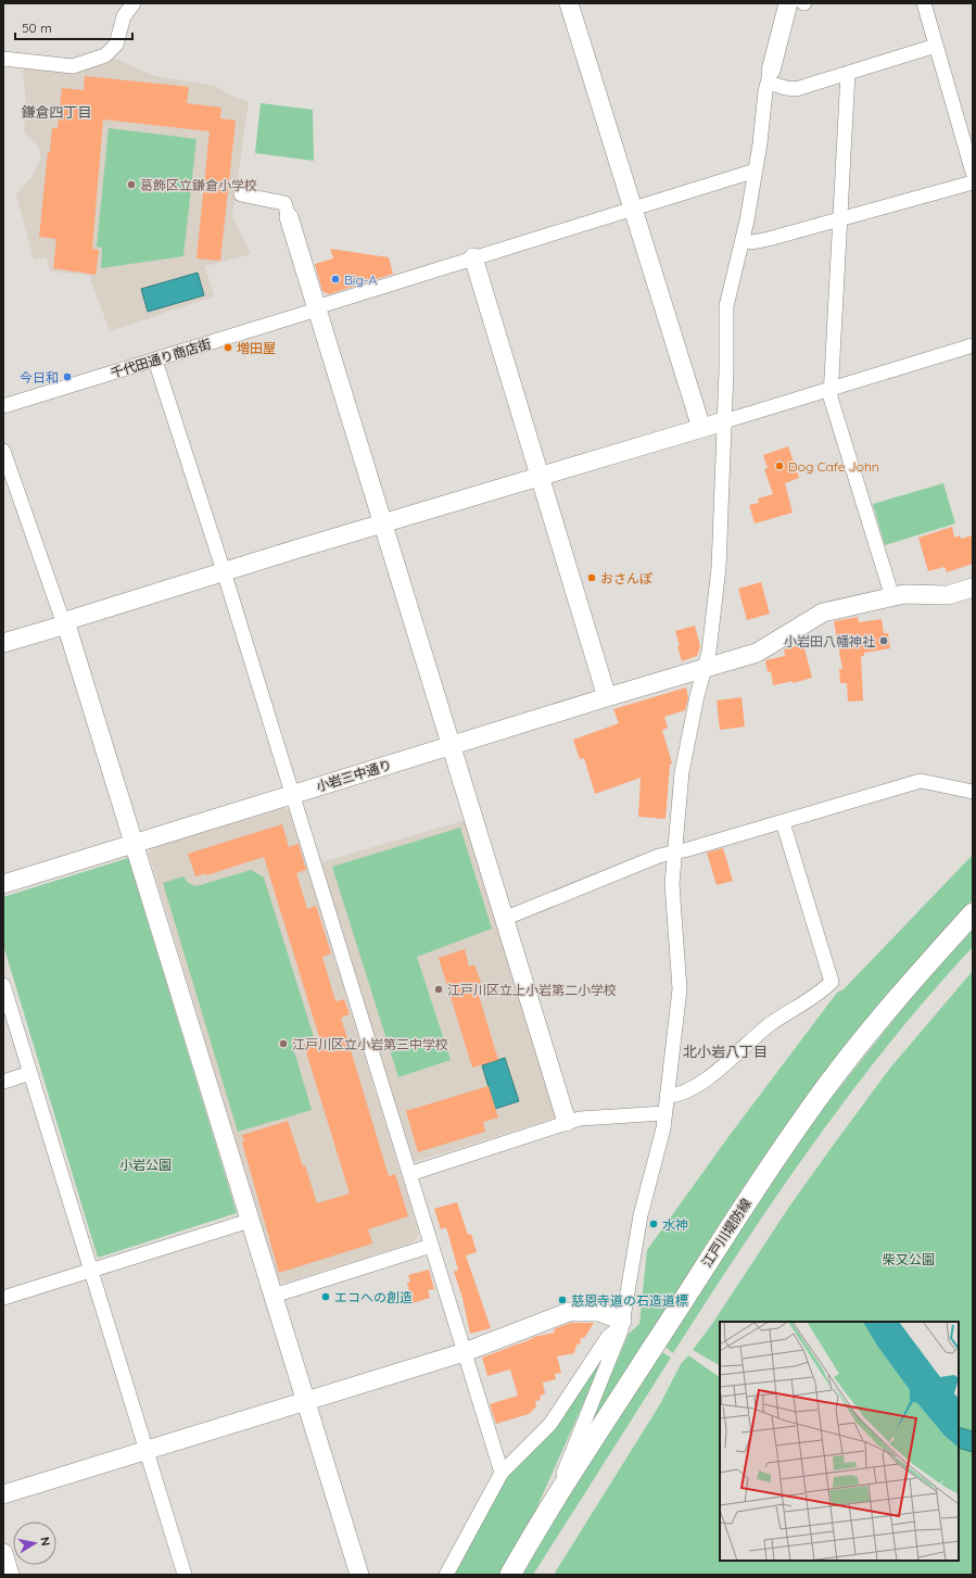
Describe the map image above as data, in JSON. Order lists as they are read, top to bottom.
{
  "streets": {
    "main road": ["江戸川堤防線"],
    "street": ["千代田通り商店街", "小岩三中通り"]
  },
  "districts": ["鎌倉四丁目", "北小岩八丁目"],
  "parks": ["小岩公園", "柴又公園"],
  "places": [
    "葛飾区立鎌倉小学校",
    "Big-A",
    "増田屋",
    "今日和",
    "Dog Cafe John",
    "おさんぽ",
    "小岩田八幡神社",
    "江戸川区立上小岩第二小学校",
    "江戸川区立小岩第三中学校",
    "水神",
    "エコへの創造",
    "慈恩寺道の石造道標"
  ],
  "scale_bar": "50 m",
  "north": "right"
}
